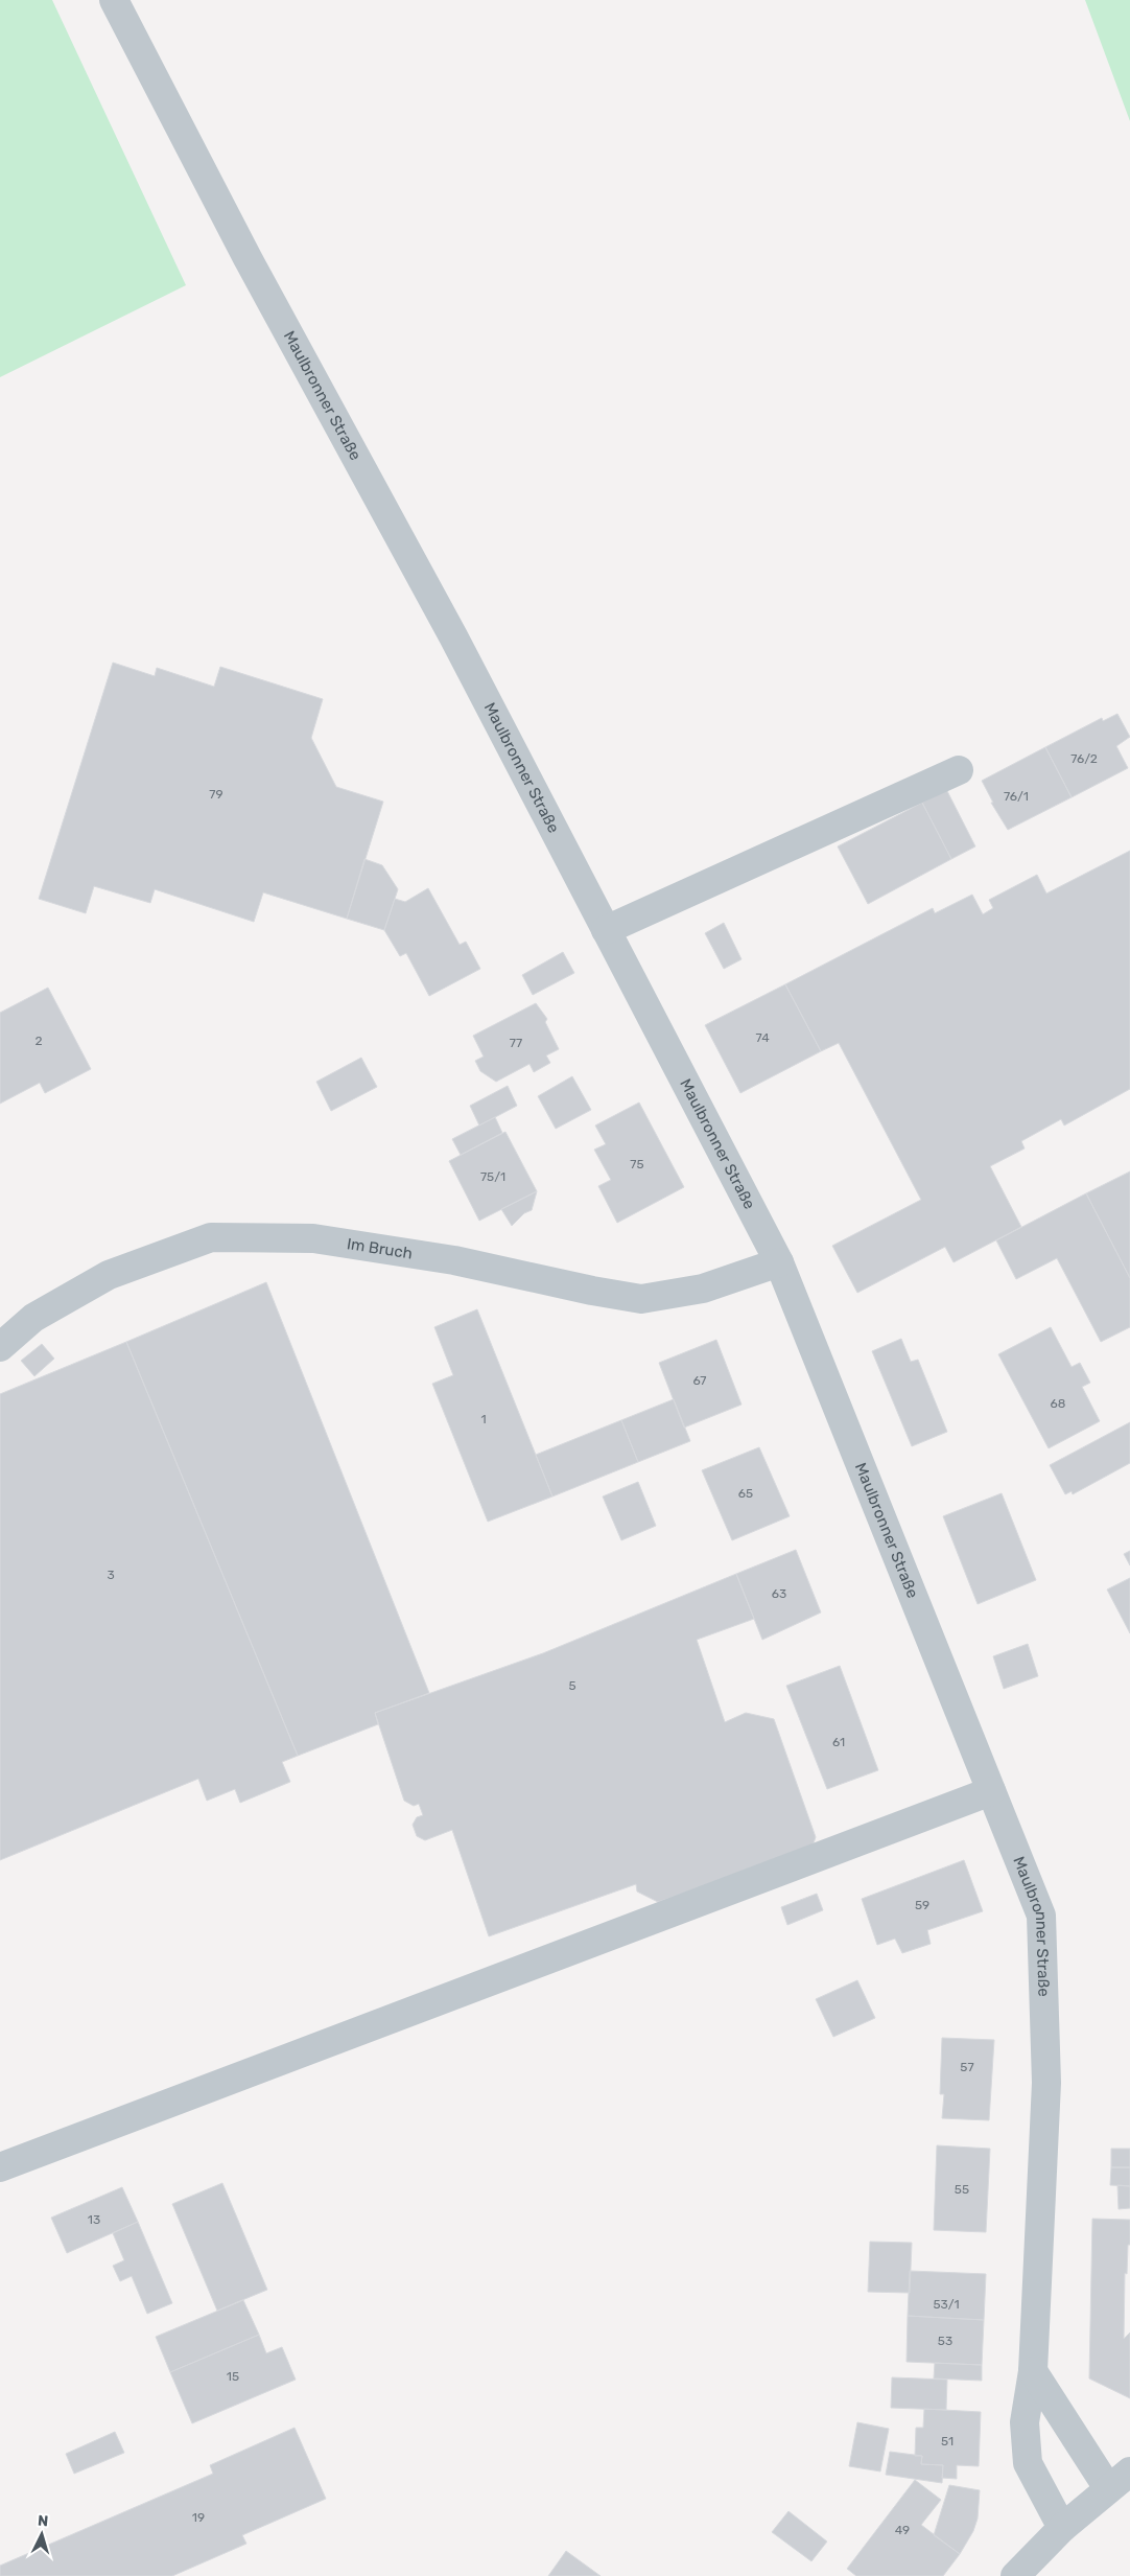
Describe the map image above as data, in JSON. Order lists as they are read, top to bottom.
{
  "streets": {
    "street": ["Maulbronner Straße", "Im Bruch"]
  },
  "crossings": [
    ["Maulbronner Straße", "Im Bruch"]
  ],
  "house_numbers": [
    "76/2",
    "79",
    "76/1",
    "74",
    "2",
    "77",
    "75",
    "75/1",
    "67",
    "68",
    "1",
    "65",
    "3",
    "63",
    "5",
    "61",
    "59",
    "57",
    "55",
    "13",
    "53/1",
    "53",
    "15",
    "51",
    "19",
    "49"
  ],
  "north": "top"
}
